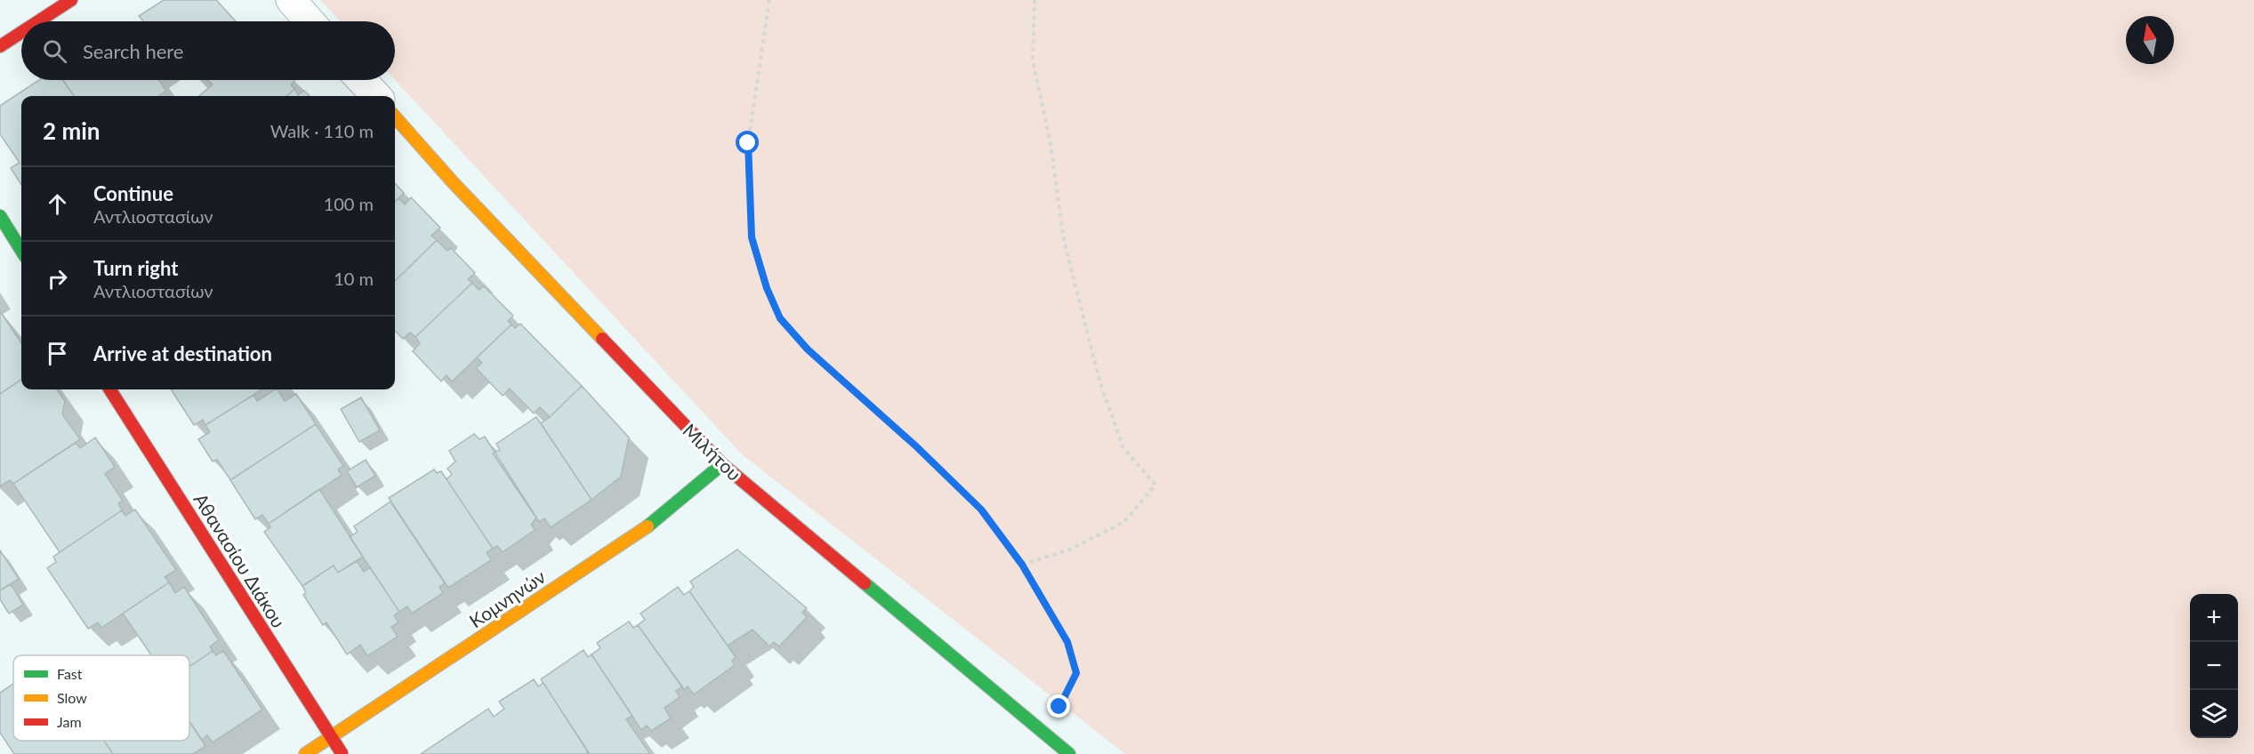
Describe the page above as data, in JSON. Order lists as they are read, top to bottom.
{
  "streets": {
    "street": ["Μιλήτου", "Αθανασίου Διάκου", "Κομνηνών"]
  },
  "crossings": [
    ["Μιλήτου", "Κομνηνών"],
    ["Αθανασίου Διάκου", "Κομνηνών"]
  ],
  "legend": ["Fast", "Slow", "Jam"],
  "north": "top",
  "page": {
    "search": "Search here",
    "heading": ["2 min", "Walk · 110 m"],
    "list": [
      ["Continue", "Αντλιοστασίων", "100 m"],
      ["Turn right", "Αντλιοστασίων", "10 m"],
      "Arrive at destination"
    ],
    "map_buttons": ["+", "−"]
  }
}
